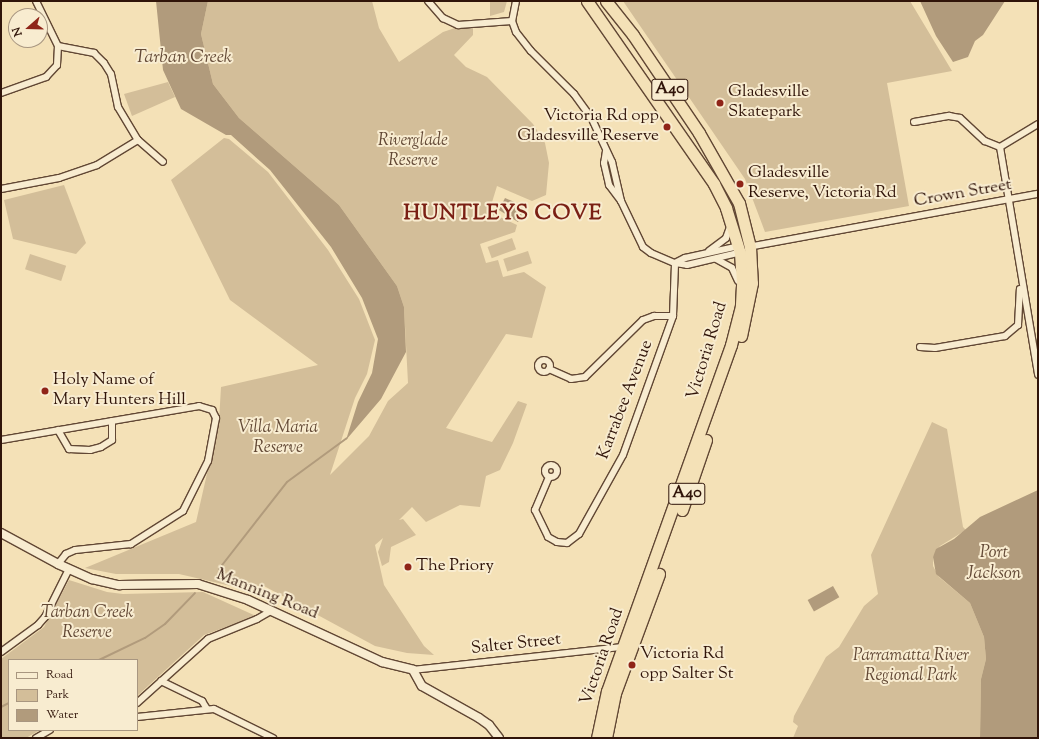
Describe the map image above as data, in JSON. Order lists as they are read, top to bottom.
{
  "streets": {
    "highway": ["A40", "Victoria Road"],
    "street": [
      "Crown Street",
      "Karrabee Avenue",
      "Manning Road",
      "Salter Street"
    ]
  },
  "crossings": [
    ["Crown Street", "Victoria Road"],
    ["Victoria Road", "Salter Street"],
    ["Manning Road", "Salter Street"]
  ],
  "districts": ["HUNTLEYS COVE"],
  "water": ["Tarban Creek", "Port Jackson"],
  "parks": [
    "Riverglade Reserve",
    "Villa Maria Reserve",
    "Tarban Creek Reserve",
    "Parramatta River Regional Park"
  ],
  "places": [
    "Gladesville Skatepark",
    "Victoria Rd opp Gladesville Reserve",
    "Gladesville Reserve, Victoria Rd",
    "Holy Name of Mary Hunters Hill",
    "The Priory",
    "Victoria Rd opp Salter St"
  ],
  "legend": ["Road", "Park", "Water"],
  "north": "left"
}
